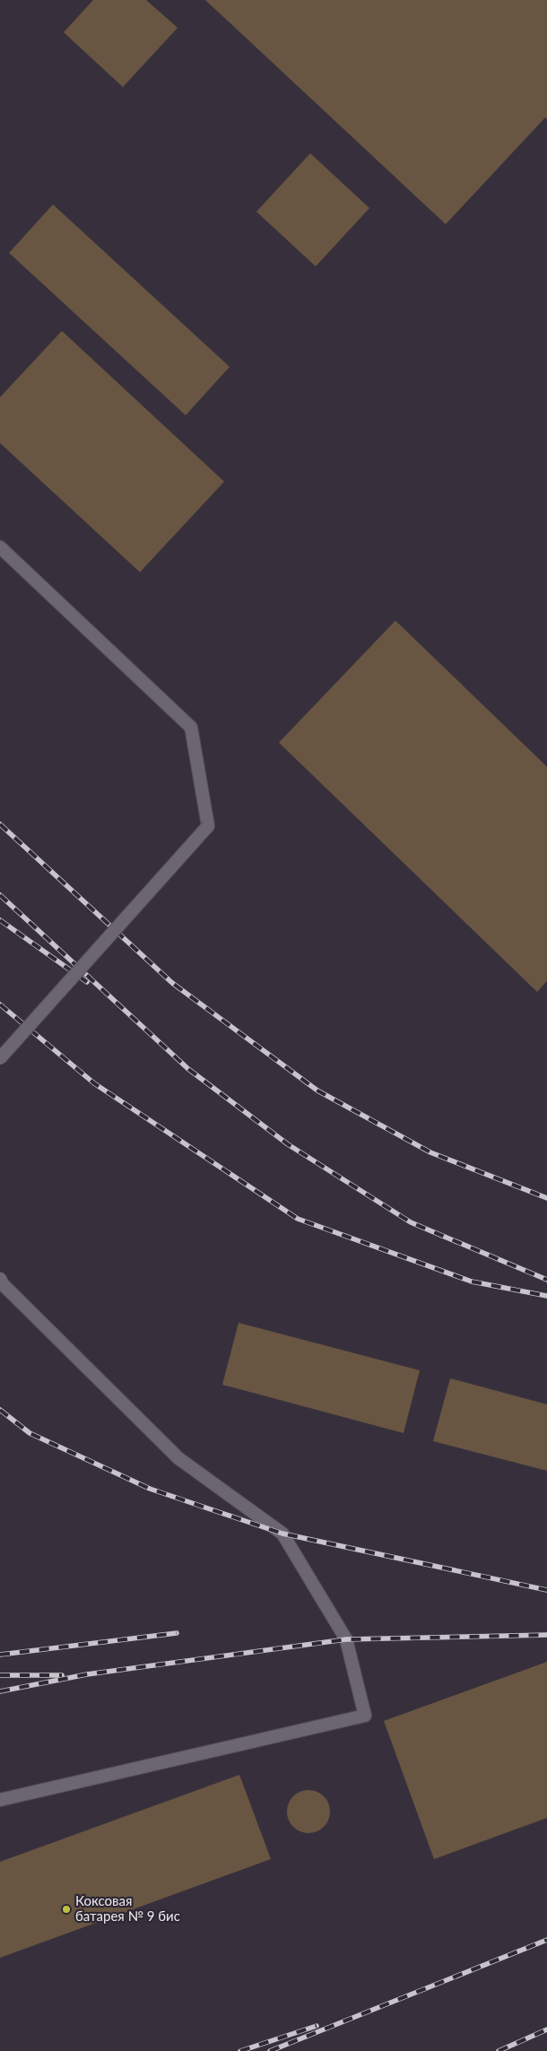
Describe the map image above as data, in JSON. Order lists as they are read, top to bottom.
{
  "places": ["Коксовая батарея № 9 бис"]
}
